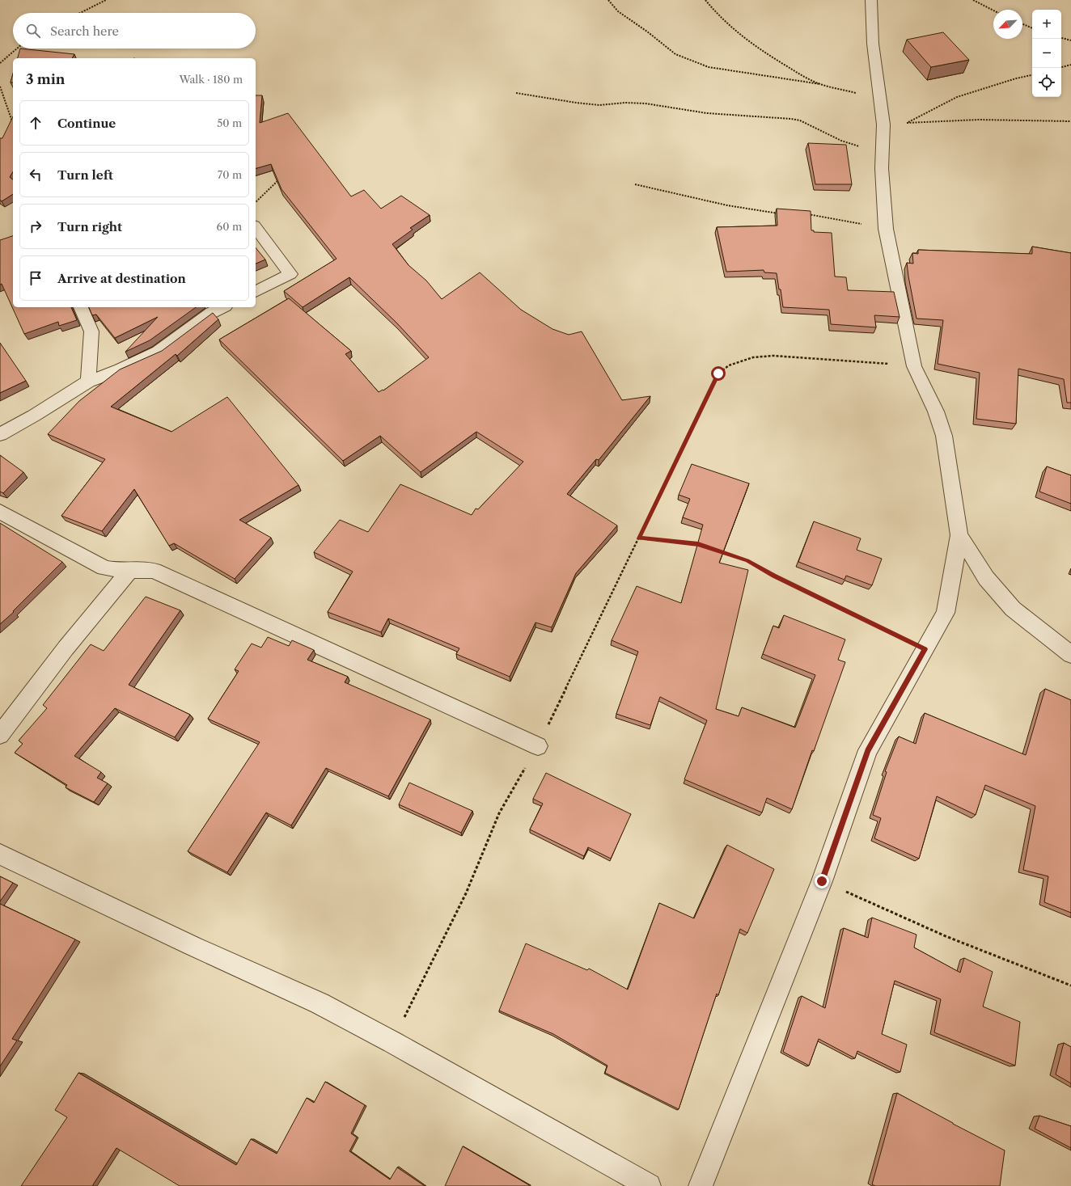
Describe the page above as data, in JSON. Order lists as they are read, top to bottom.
{
  "north": "bottom left",
  "page": {
    "map_buttons": ["+", "−"],
    "search": "Search here",
    "heading": ["3 min", "Walk · 180 m"],
    "list": [
      ["Continue", "50 m"],
      ["Turn left", "70 m"],
      ["Turn right", "60 m"],
      "Arrive at destination"
    ]
  }
}
